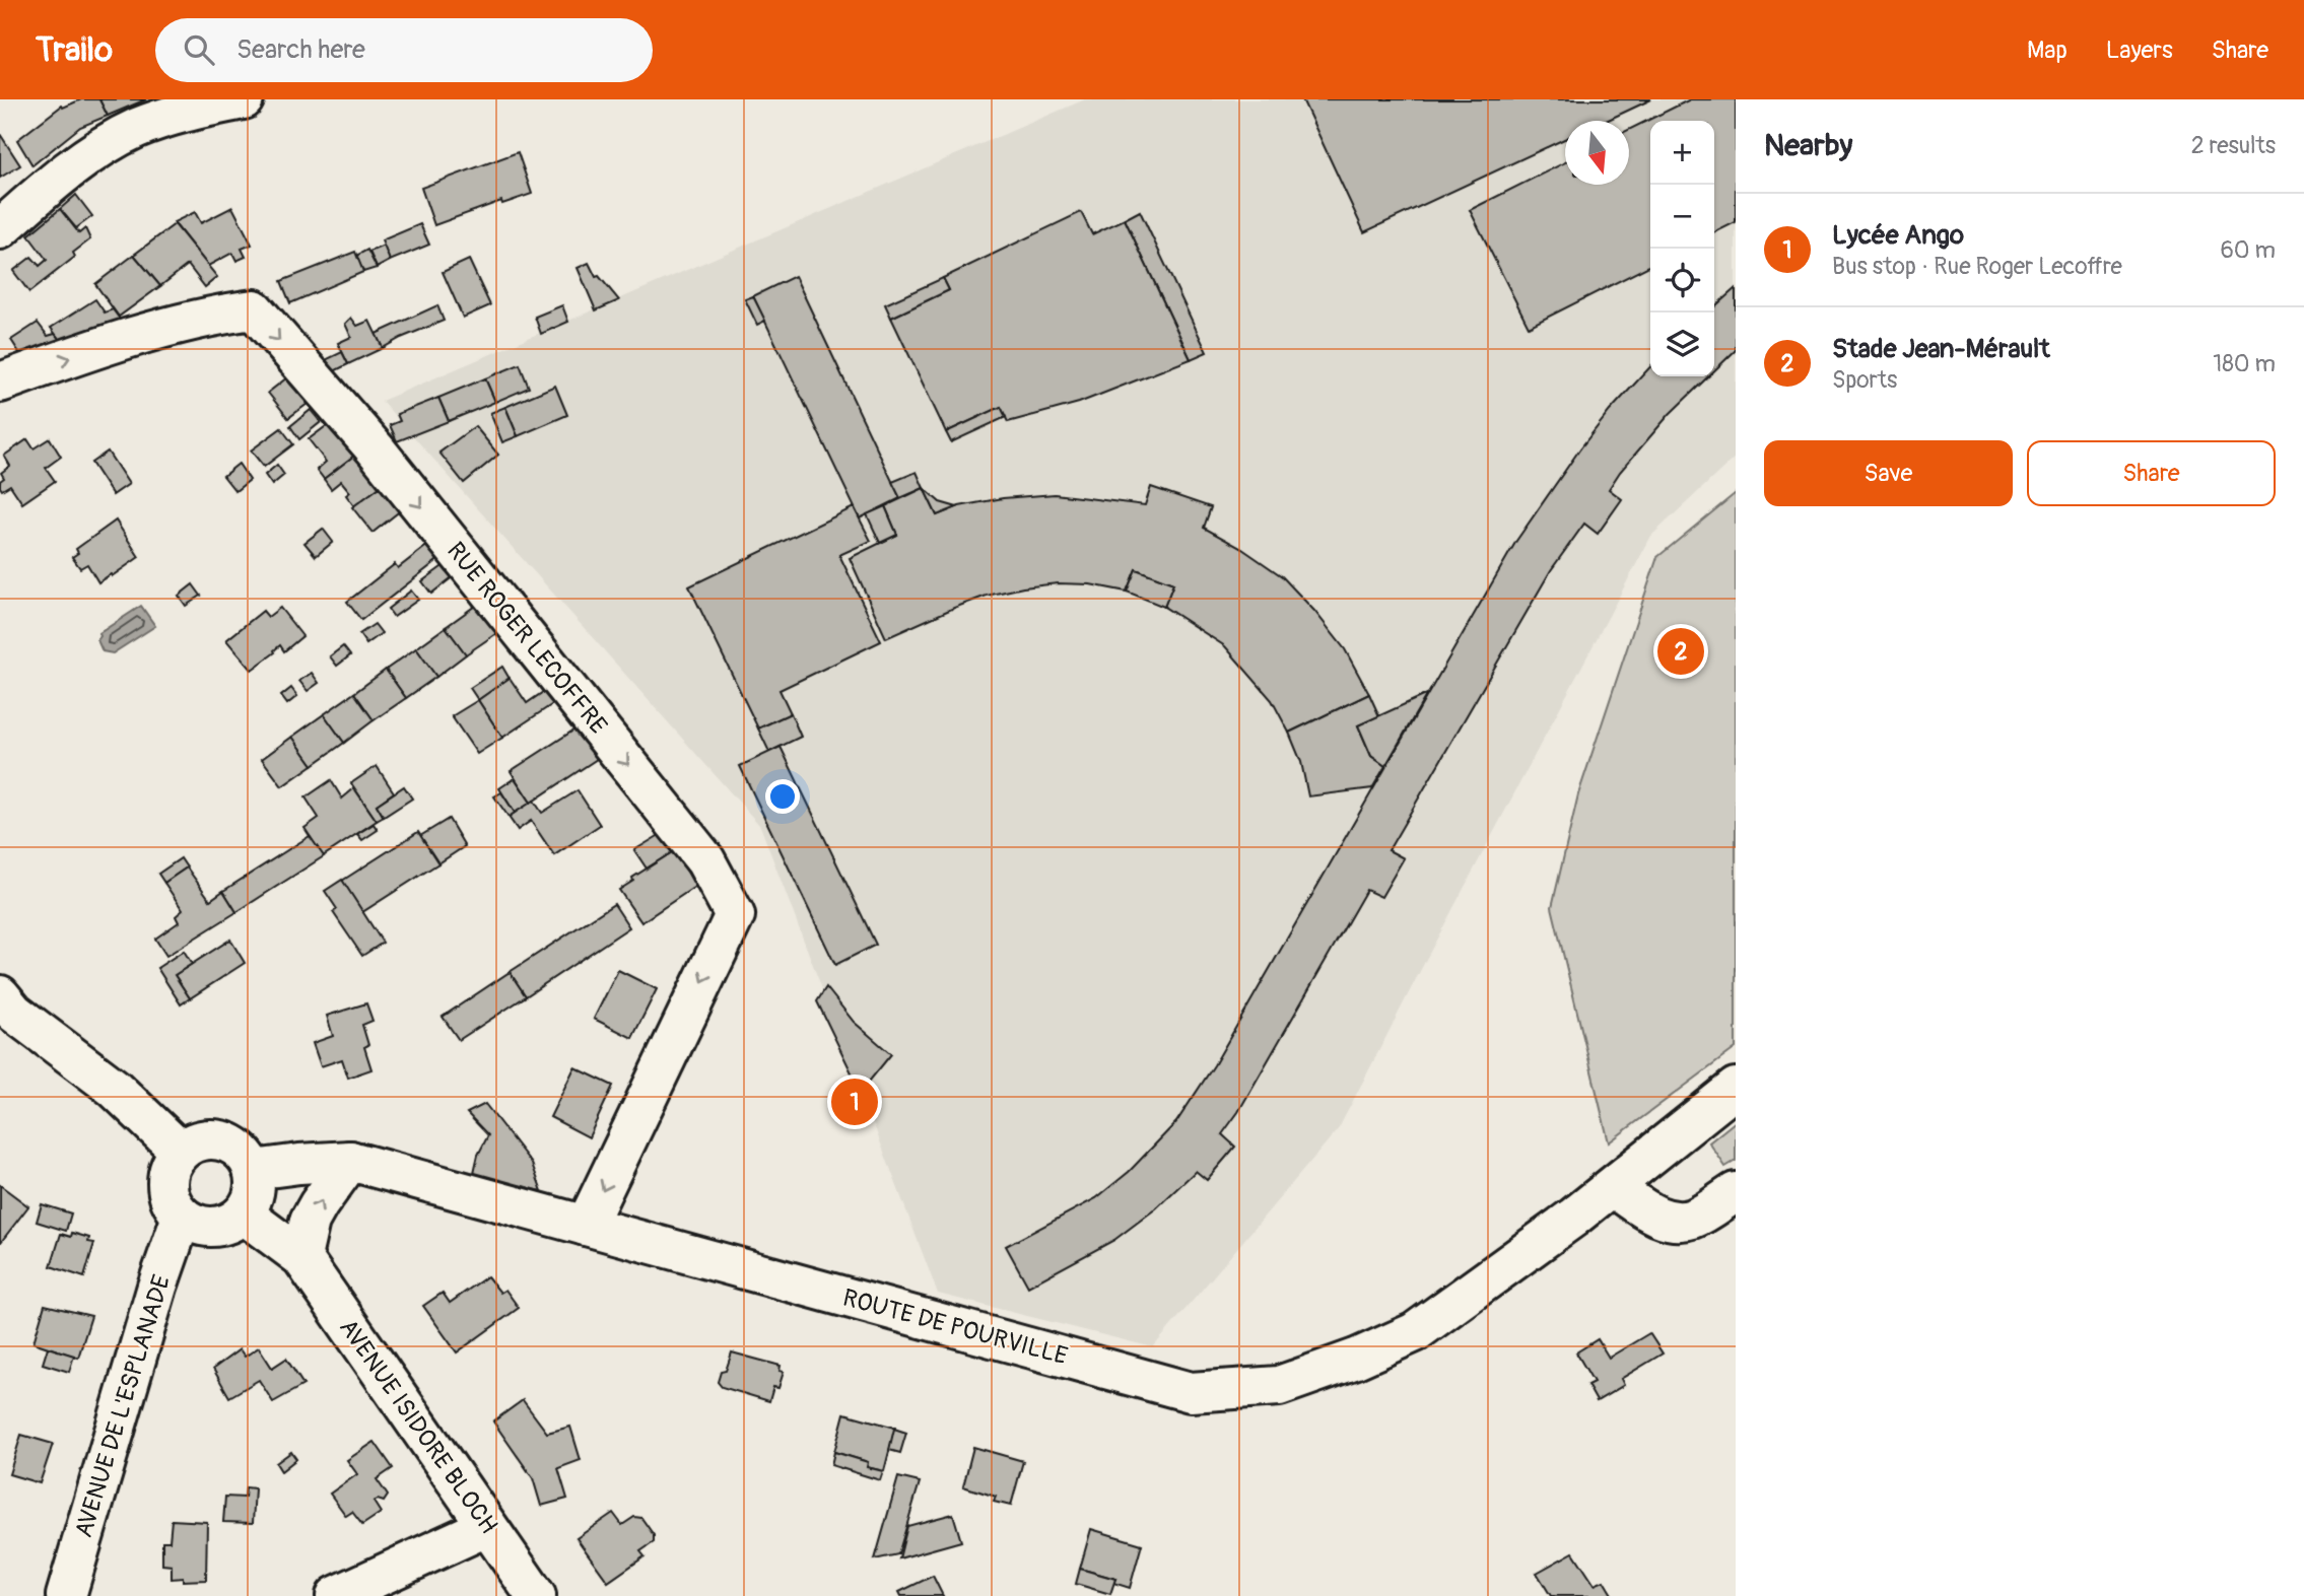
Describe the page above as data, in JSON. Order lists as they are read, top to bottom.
{
  "streets": {
    "street": [
      "RUE ROGER LECOFFRE",
      "ROUTE DE POURVILLE",
      "AVENUE DE L'ESPLANADE",
      "AVENUE ISIDORE BLOCH"
    ]
  },
  "crossings": [
    ["RUE ROGER LECOFFRE", "ROUTE DE POURVILLE"],
    ["ROUTE DE POURVILLE", "AVENUE DE L'ESPLANADE"],
    ["ROUTE DE POURVILLE", "AVENUE ISIDORE BLOCH"],
    ["AVENUE DE L'ESPLANADE", "AVENUE ISIDORE BLOCH"]
  ],
  "north": "bottom",
  "page": {
    "header": "Trailo",
    "search": "Search here",
    "nav": ["Map", "Layers", "Share"],
    "heading": ["Nearby", "2 results"],
    "map_buttons": ["+", "−"],
    "list": [
      {
        "mark": "1",
        "name": "Lycée Ango",
        "note": "Bus stop · Rue Roger Lecoffre",
        "value": "60 m"
      },
      {
        "mark": "2",
        "name": "Stade Jean-Mérault",
        "note": "Sports",
        "value": "180 m"
      }
    ],
    "buttons": ["Save", "Share"],
    "pins": ["2", "1"]
  }
}
